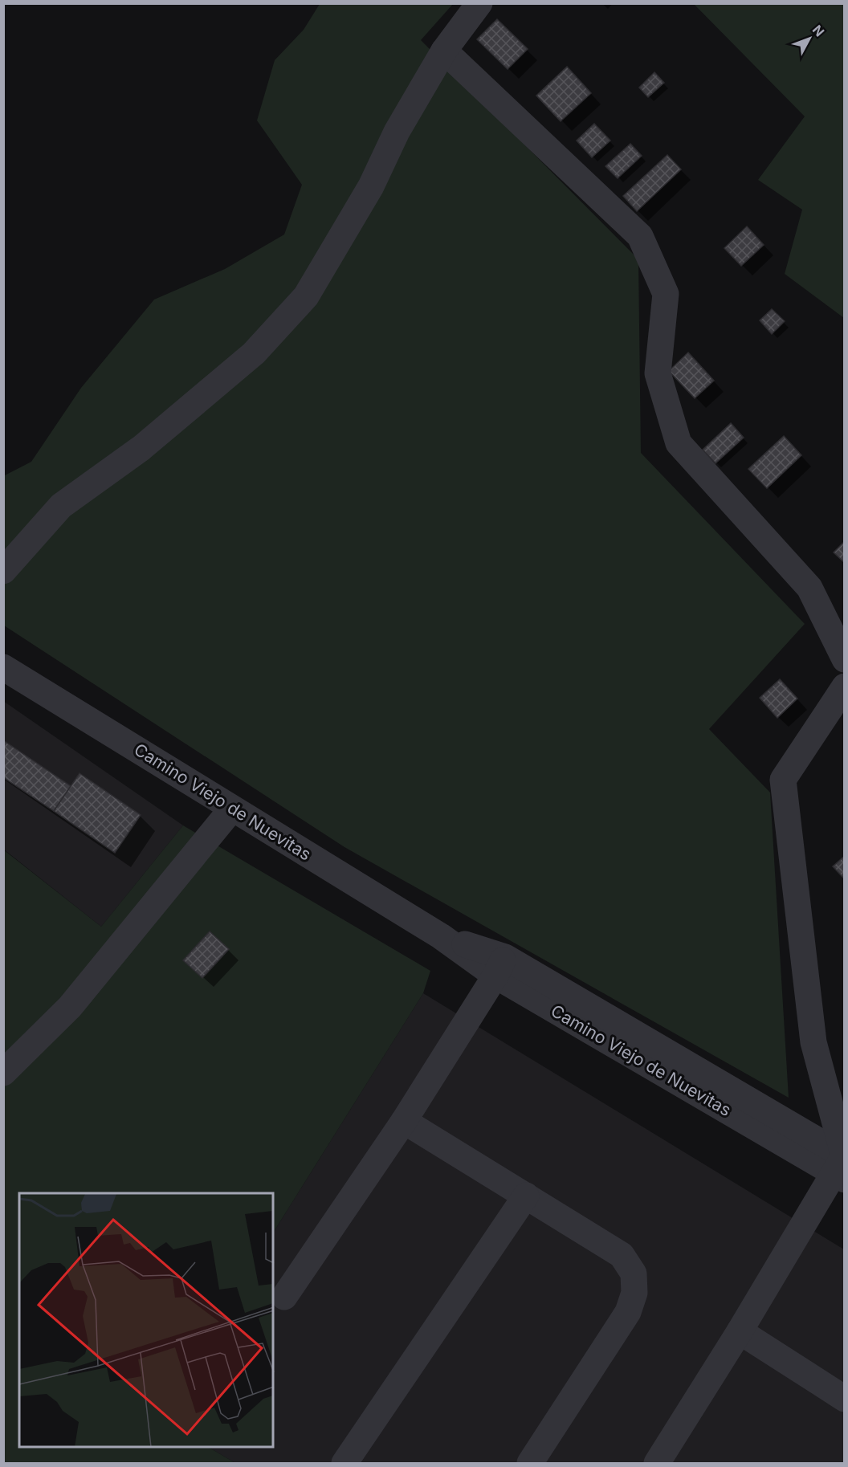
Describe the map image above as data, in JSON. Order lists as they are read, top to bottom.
{
  "streets": {
    "street": ["Camino Viejo de Nuevitas"]
  },
  "north": "top right"
}
